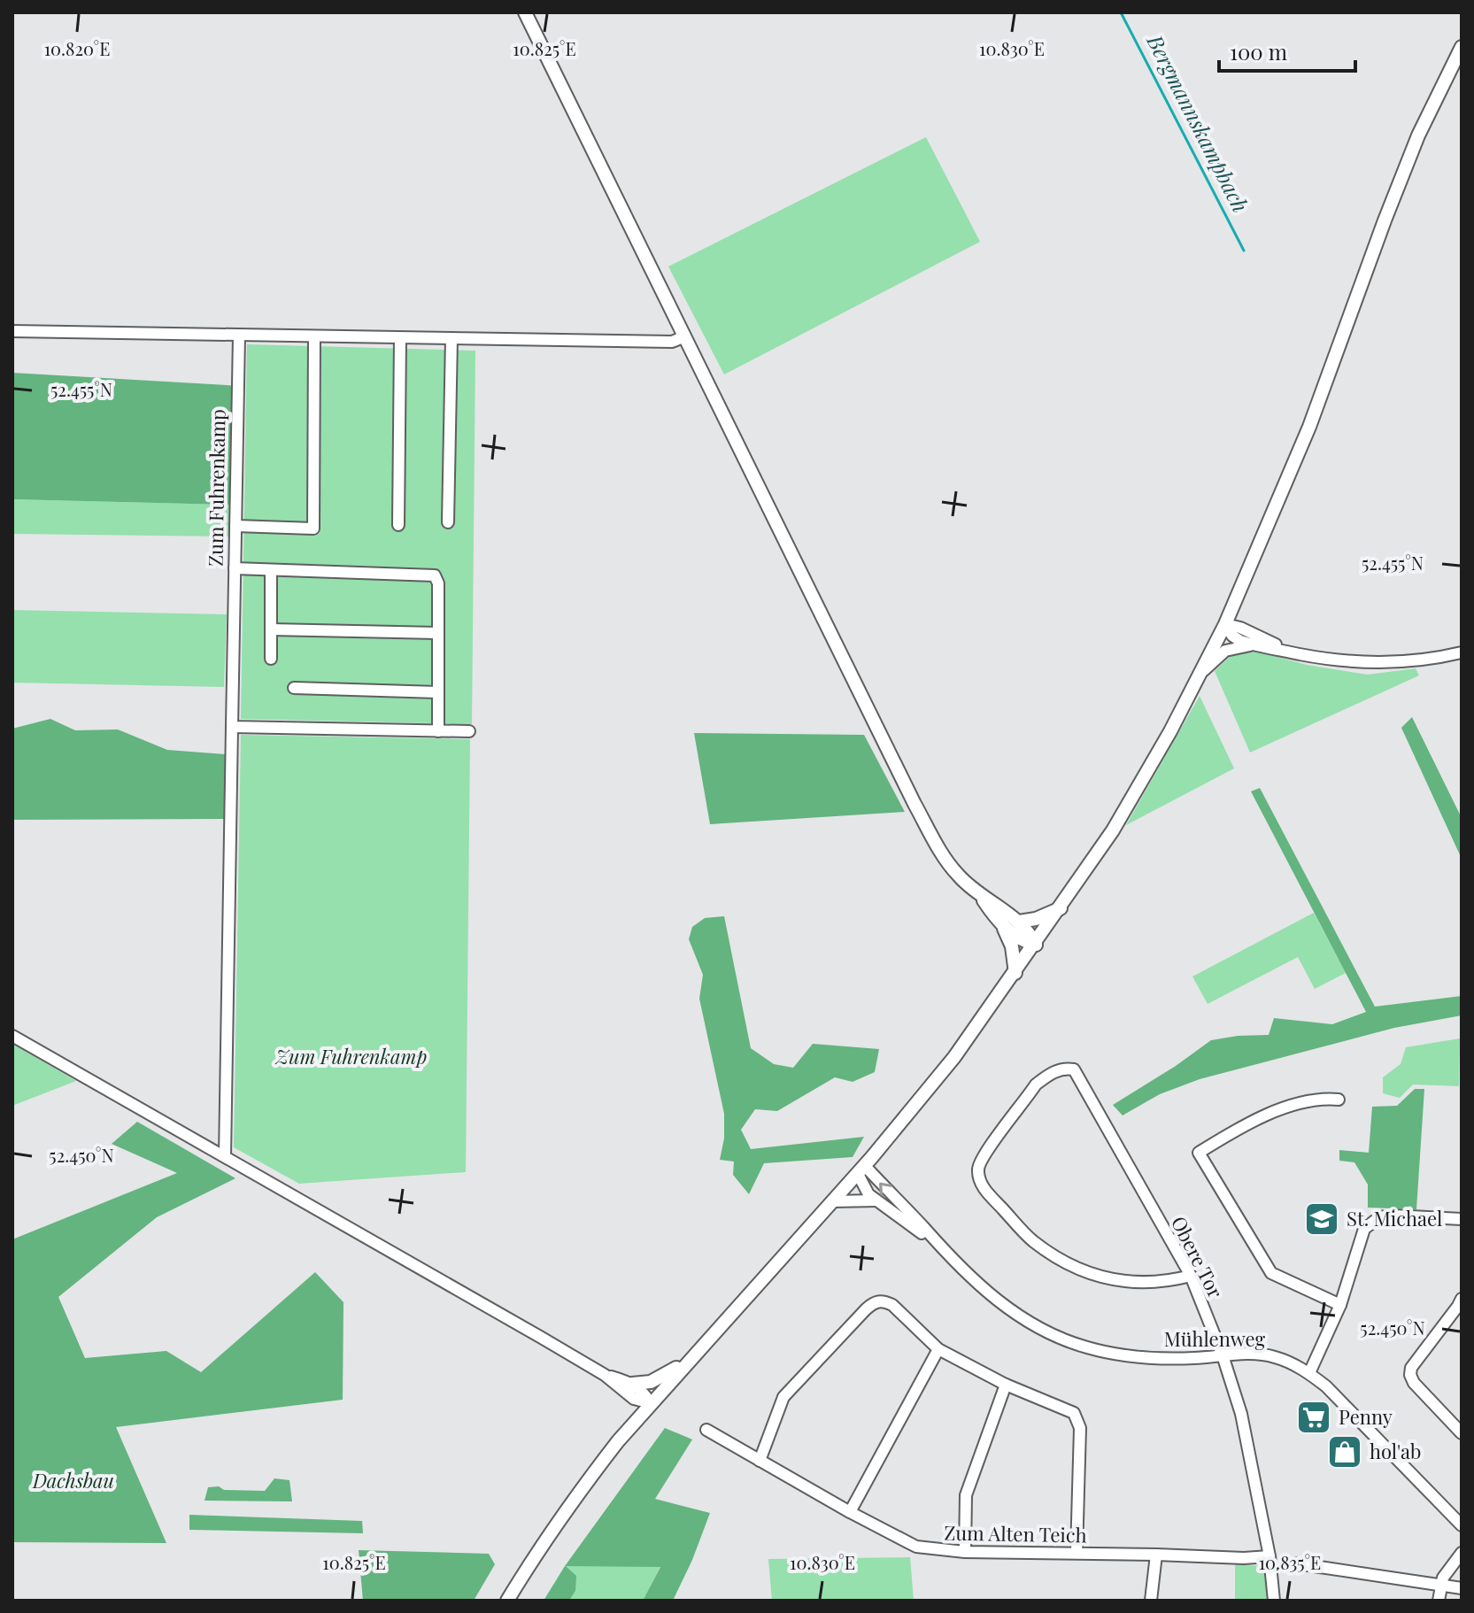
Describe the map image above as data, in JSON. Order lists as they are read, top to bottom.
{
  "streets": {
    "street": [
      "Zum Fuhrenkamp",
      "Obere Tor",
      "Mühlenweg",
      "Zum Alten Teich"
    ]
  },
  "crossings": [
    ["Obere Tor", "Mühlenweg"],
    ["Obere Tor", "Zum Alten Teich"]
  ],
  "water": ["Bergmannskampbach"],
  "parks": ["Zum Fuhrenkamp", "Dachsbau"],
  "places": {
    "school or university": ["St. Michael"],
    "supermarket": ["Penny"],
    "shop": ["hol'ab"]
  },
  "scale_bar": "100 m",
  "coordinates": [
    "10.820°E",
    "10.825°E",
    "10.830°E",
    "52.455°N",
    "52.450°N",
    "10.835°E"
  ]
}
